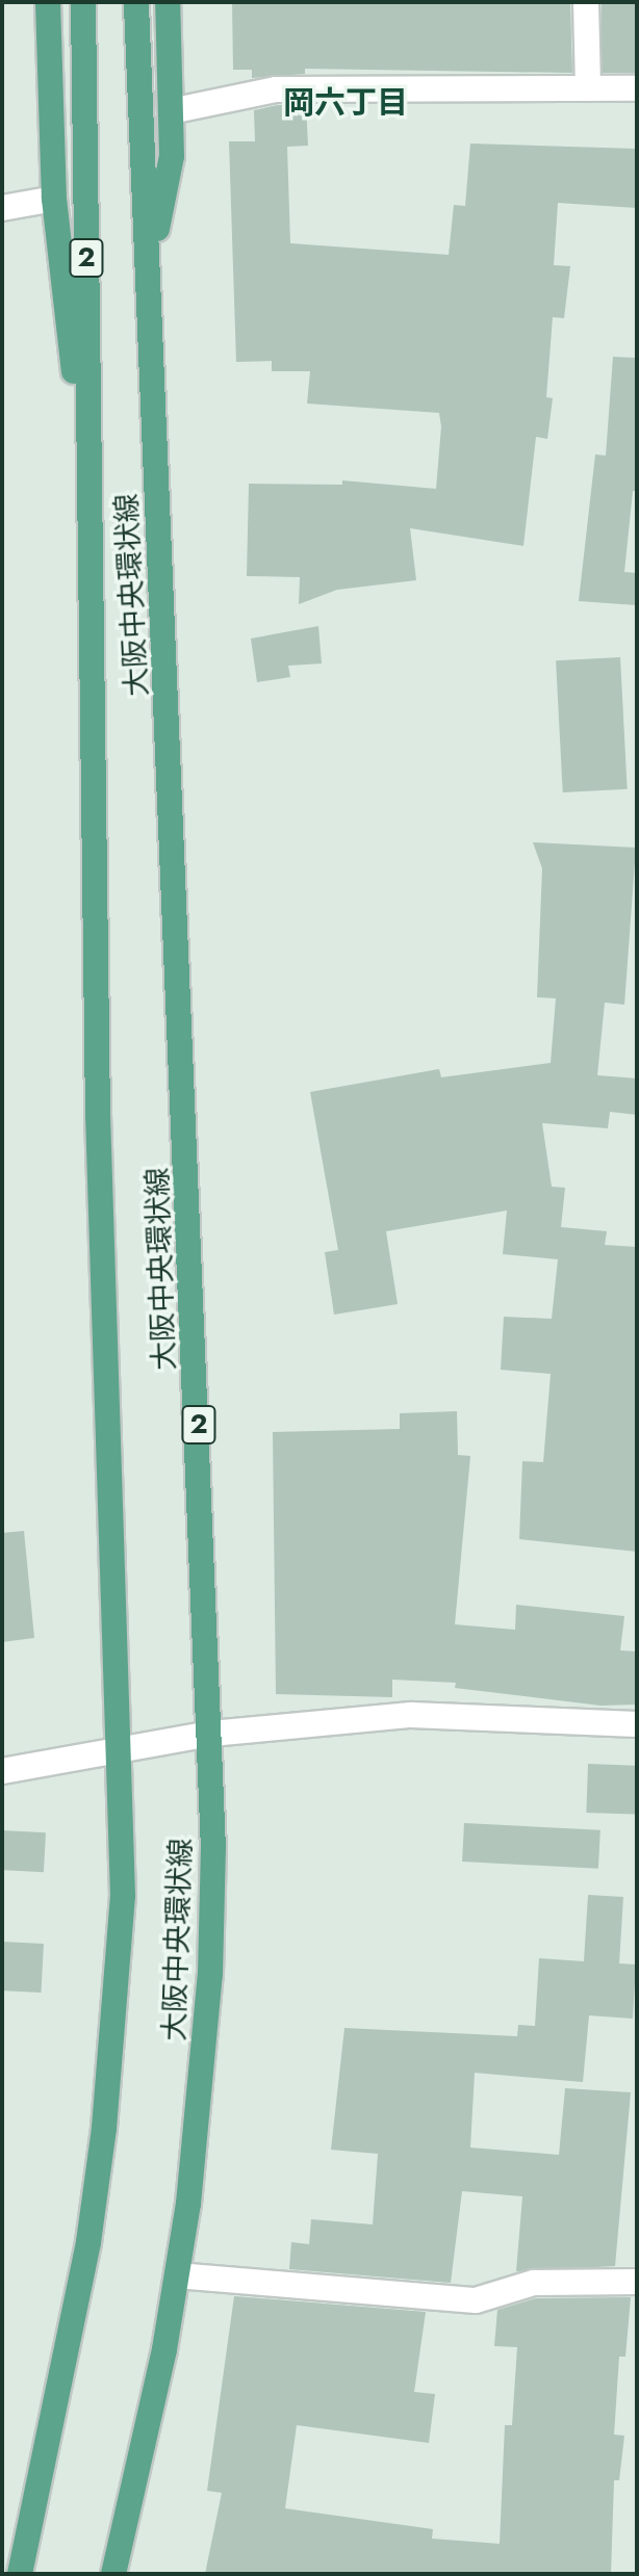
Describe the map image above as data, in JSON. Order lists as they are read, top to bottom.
{
  "streets": {
    "main road": ["2", "大阪中央環状線"]
  },
  "districts": ["岡六丁目"]
}
